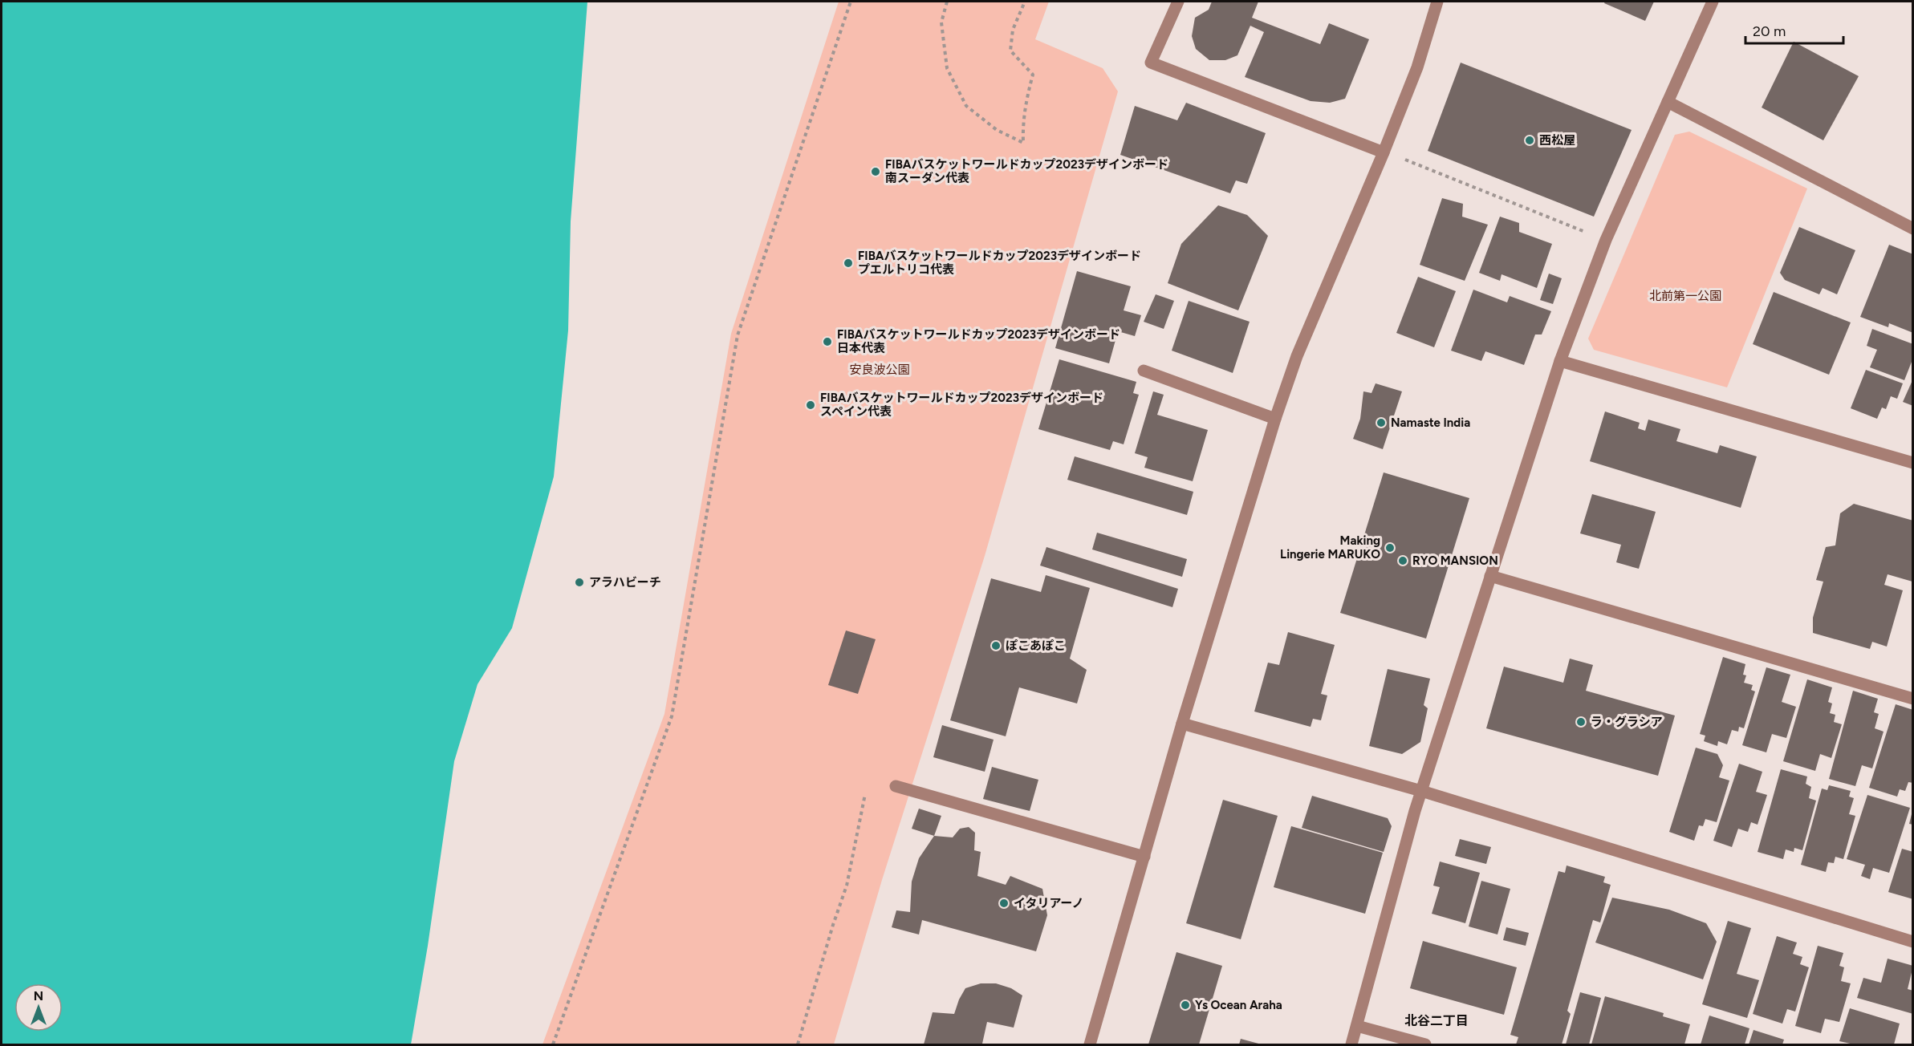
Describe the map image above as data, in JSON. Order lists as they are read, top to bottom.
{
  "districts": ["北谷二丁目"],
  "parks": ["北前第一公園", "安良波公園"],
  "places": [
    "西松屋",
    "FIBAバスケットワールドカップ2023デザインボード 南スーダン代表",
    "FIBAバスケットワールドカップ2023デザインボード プエルトリコ代表",
    "FIBAバスケットワールドカップ2023デザインボード 日本代表",
    "FIBAバスケットワールドカップ2023デザインボード スペイン代表",
    "Namaste India",
    "Making Lingerie MARUKO",
    "RYO MANSION",
    "アラハビーチ",
    "ぽこあぽこ",
    "ラ・グラシア",
    "イタリアーノ",
    "Ys Ocean Araha"
  ],
  "scale_bar": "20 m",
  "north": "top"
}
